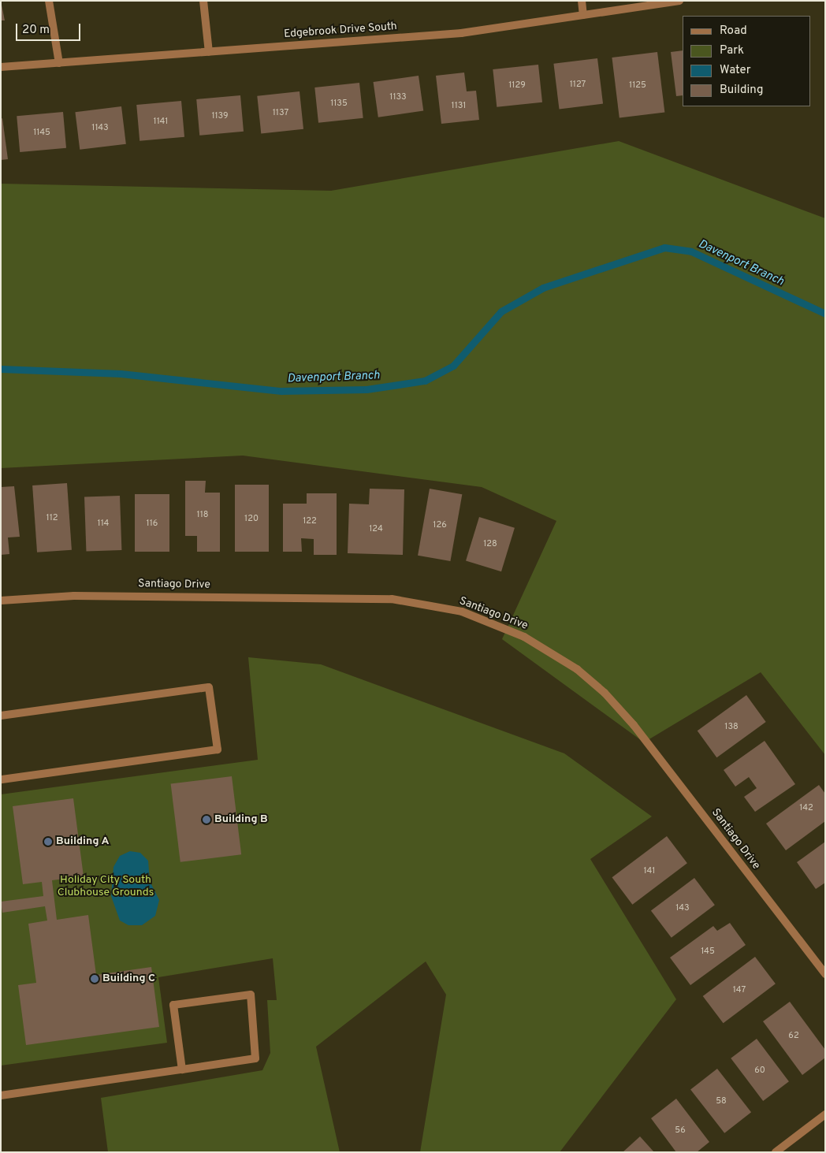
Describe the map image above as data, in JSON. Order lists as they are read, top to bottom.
{
  "streets": {
    "street": ["Edgebrook Drive South", "Santiago Drive"]
  },
  "water": ["Davenport Branch"],
  "parks": ["Holiday City South Clubhouse Grounds"],
  "places": ["Building B", "Building A", "Building C"],
  "house_numbers": [
    "1127",
    "1129",
    "1125",
    "1133",
    "1135",
    "1131",
    "1137",
    "1139",
    "1141",
    "1143",
    "1145",
    "118",
    "112",
    "120",
    "122",
    "114",
    "116",
    "126",
    "124",
    "128",
    "138",
    "142",
    "141",
    "143",
    "145",
    "147",
    "62",
    "60",
    "58",
    "56"
  ],
  "legend": [
    "Road",
    "Park",
    "Water",
    "Building"
  ],
  "scale_bar": "20 m"
}
